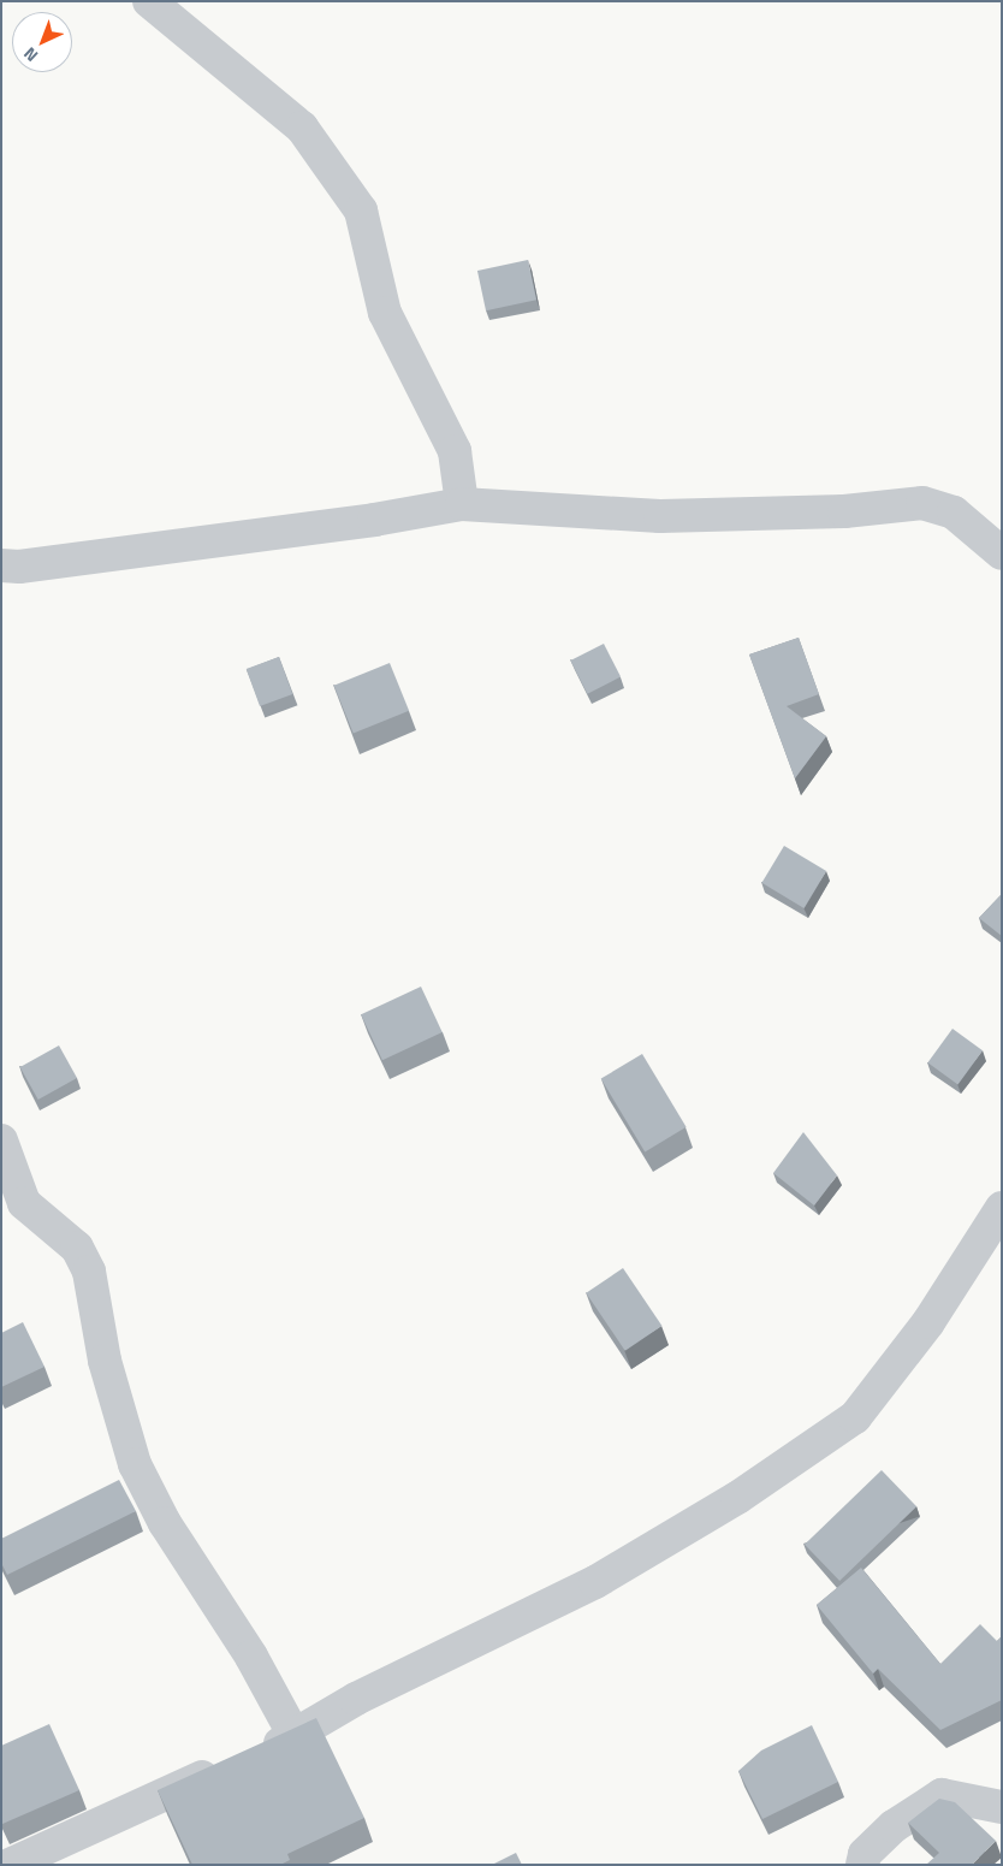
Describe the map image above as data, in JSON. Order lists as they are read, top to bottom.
{
  "north": "bottom left"
}
